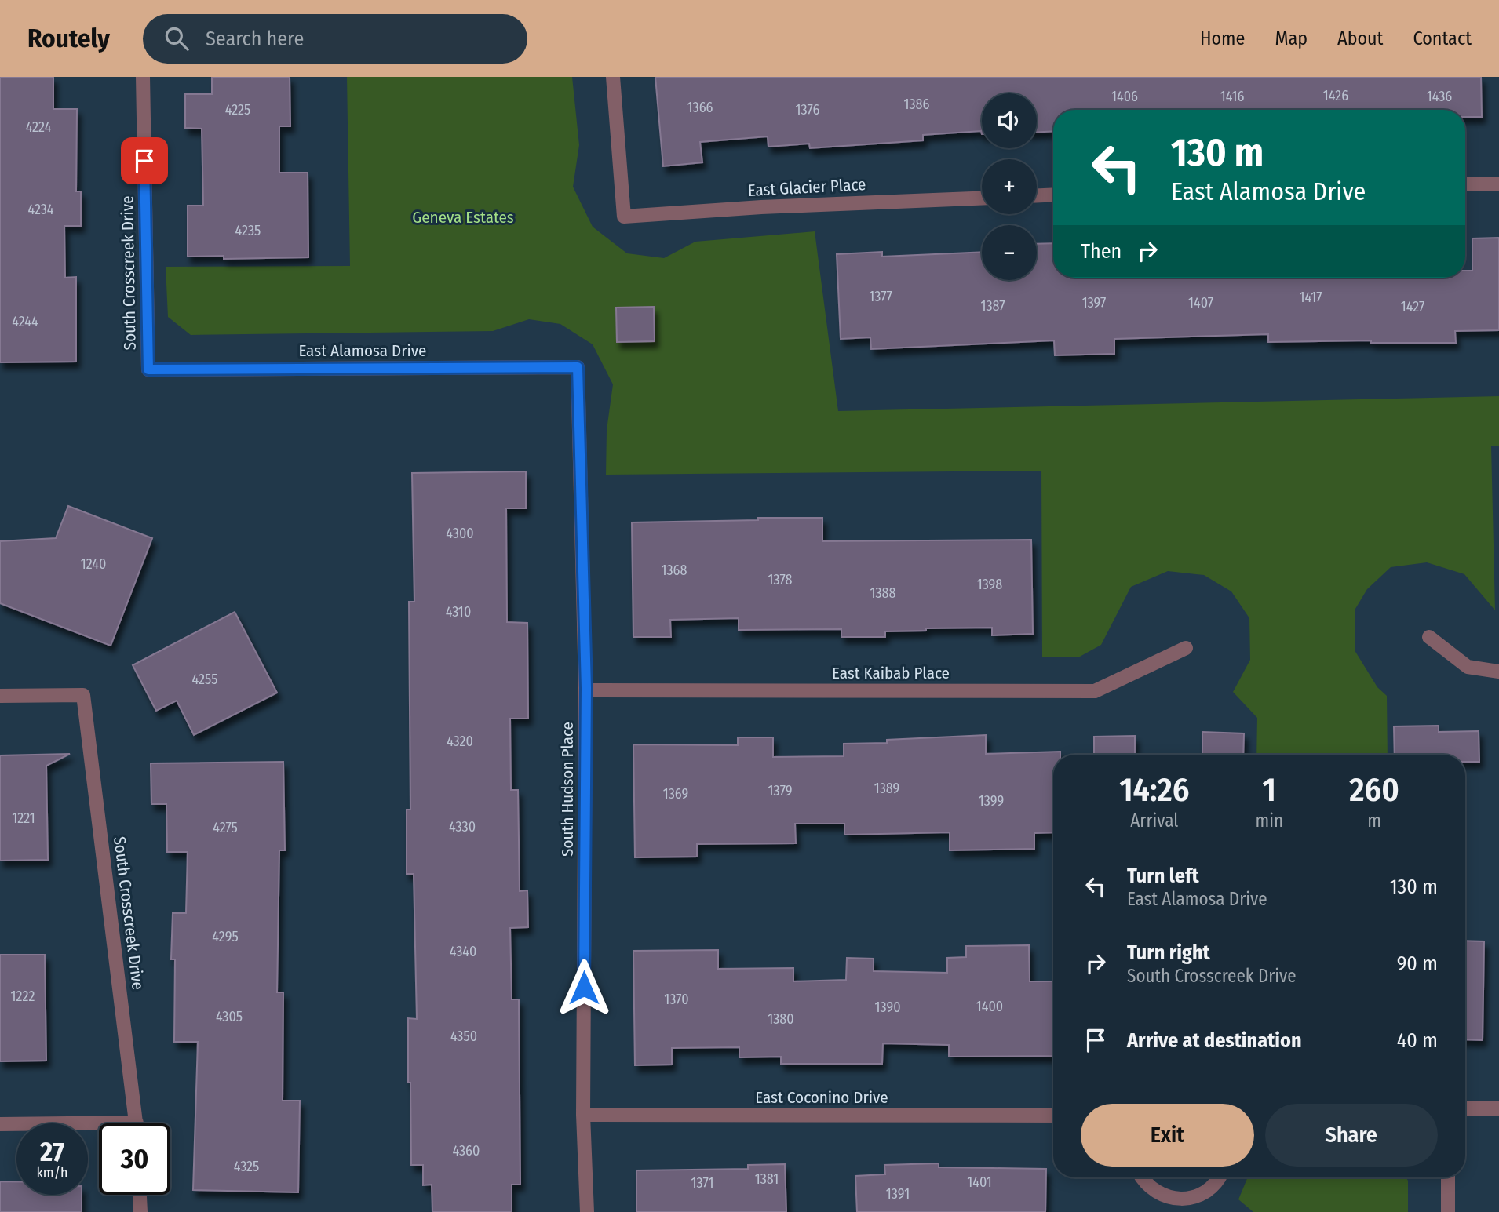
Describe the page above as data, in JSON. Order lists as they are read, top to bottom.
{
  "streets": {
    "street": [
      "East Glacier Place",
      "South Crosscreek Drive",
      "East Alamosa Drive",
      "East Kaibab Place",
      "South Hudson Place",
      "East Coconino Drive"
    ]
  },
  "crossings": [
    ["South Crosscreek Drive", "East Alamosa Drive"],
    ["East Alamosa Drive", "South Hudson Place"],
    ["East Kaibab Place", "South Hudson Place"],
    ["South Hudson Place", "East Coconino Drive"]
  ],
  "parks": ["Geneva Estates"],
  "house_numbers": [
    "1426",
    "1406",
    "1416",
    "1436",
    "1386",
    "1366",
    "4225",
    "1376",
    "4224",
    "4234",
    "4235",
    "1377",
    "1417",
    "1397",
    "1407",
    "1387",
    "1427",
    "4244",
    "4300",
    "1240",
    "1368",
    "1378",
    "1398",
    "1388",
    "4310",
    "4255",
    "4320",
    "1389",
    "1379",
    "1369",
    "1399",
    "1221",
    "4330",
    "4275",
    "4295",
    "4340",
    "1222",
    "1370",
    "1400",
    "1390",
    "4305",
    "1380",
    "4350",
    "4360",
    "4325",
    "1381",
    "1401",
    "1371",
    "1391"
  ],
  "page": {
    "header": "Routely",
    "search": "Search here",
    "nav": [
      "Home",
      "Map",
      "About",
      "Contact"
    ],
    "map_buttons": ["+", "−"],
    "turn": ["130 m", "East Alamosa Drive"],
    "then": "Then",
    "eta": [
      "14:26",
      "Arrival",
      "1",
      "min",
      "260",
      "m"
    ],
    "list": [
      {
        "name": "Turn left",
        "note": "East Alamosa Drive",
        "value": "130 m"
      },
      {
        "name": "Turn right",
        "note": "South Crosscreek Drive",
        "value": "90 m"
      },
      {
        "name": "Arrive at destination",
        "value": "40 m"
      }
    ],
    "buttons": ["Exit", "Share"],
    "speed": "27 km/h",
    "limit": "30"
  }
}
